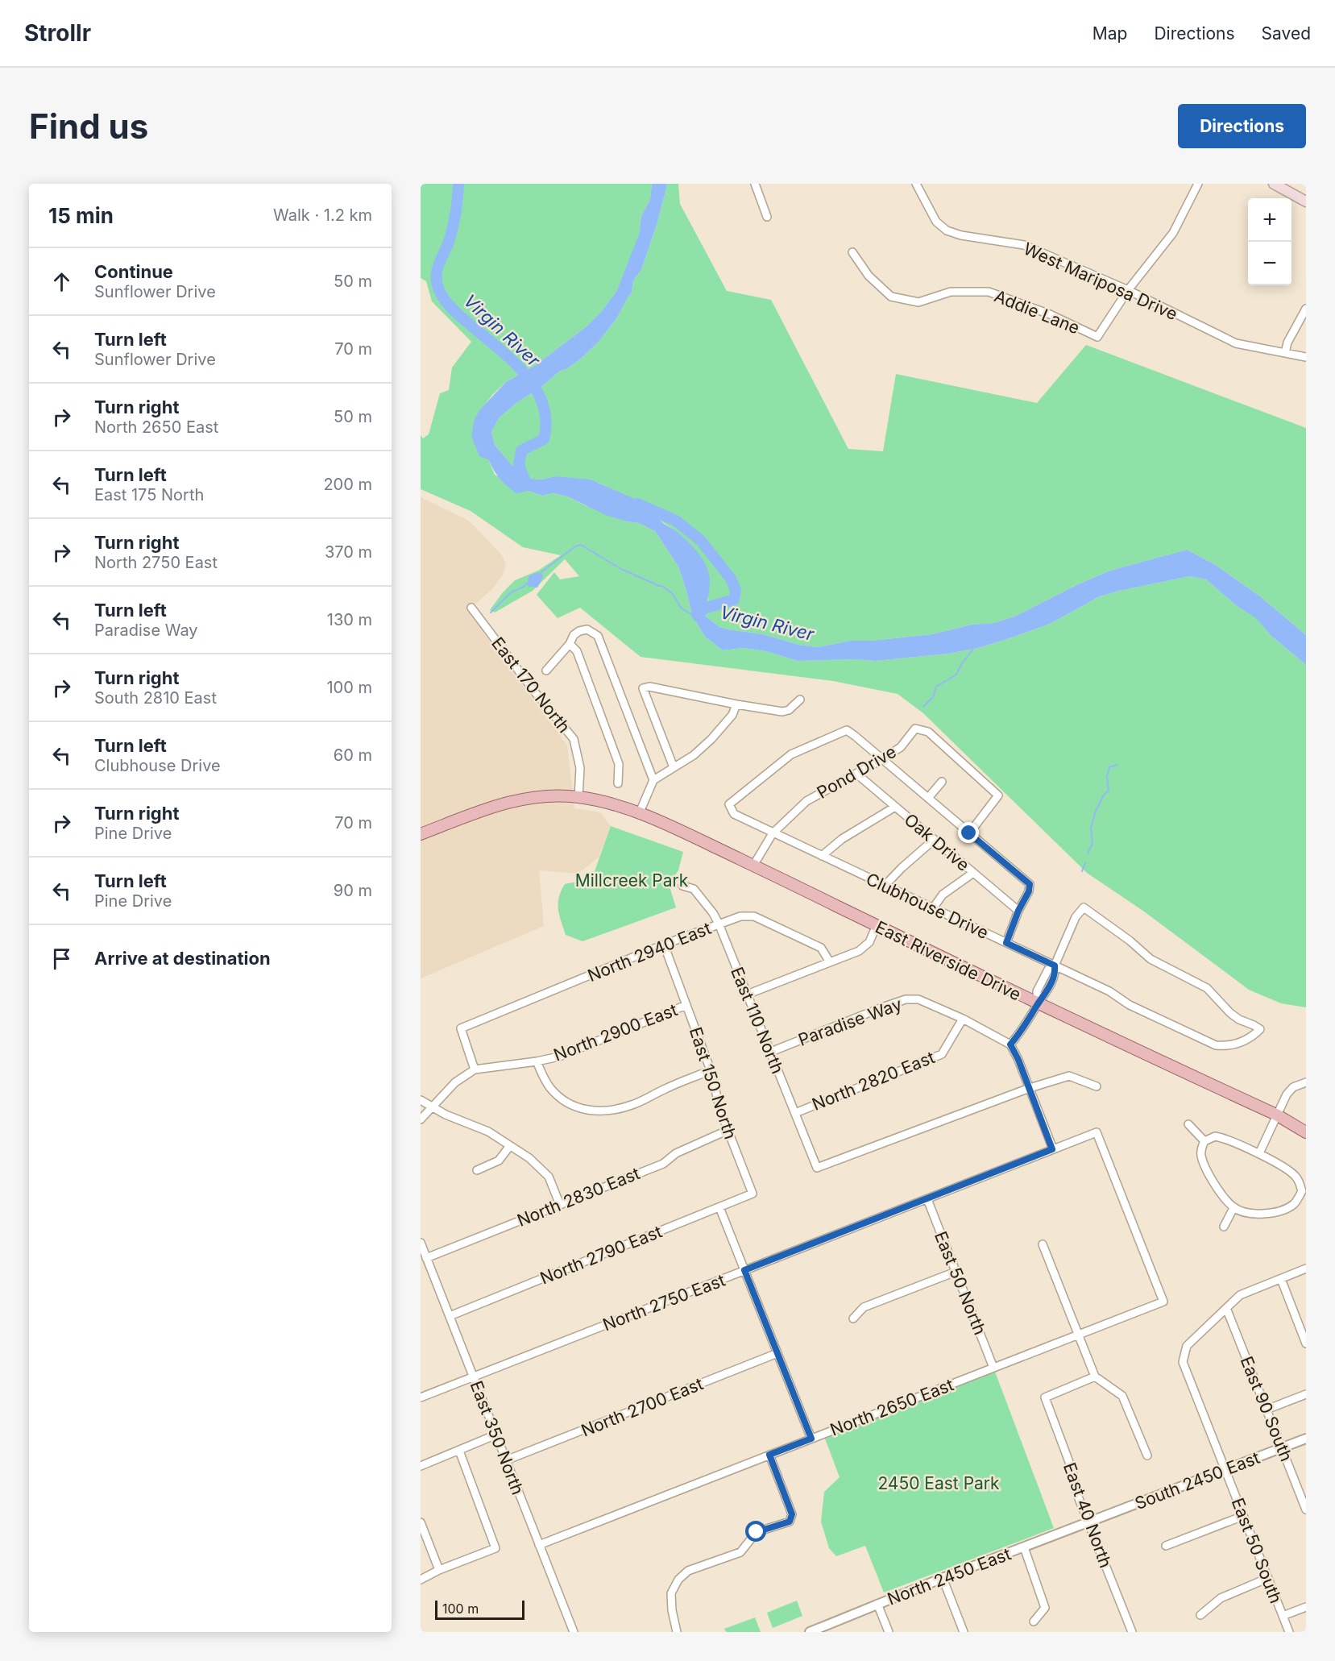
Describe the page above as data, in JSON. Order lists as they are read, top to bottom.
{
  "streets": {
    "main road": ["East Riverside Drive"],
    "street": [
      "West Mariposa Drive",
      "Addie Lane",
      "East 170 North",
      "Pond Drive",
      "Oak Drive",
      "Clubhouse Drive",
      "North 2940 East",
      "East 110 North",
      "Paradise Way",
      "North 2900 East",
      "North 2820 East",
      "East 150 North",
      "North 2830 East",
      "North 2790 East",
      "East 50 North",
      "North 2750 East",
      "North 2700 East",
      "North 2650 East",
      "East 90 South",
      "East 350 North",
      "South 2450 East",
      "East 40 North",
      "East 50 South",
      "North 2450 East"
    ]
  },
  "crossings": [
    ["West Mariposa Drive", "Addie Lane"],
    ["East 170 North", "East Riverside Drive"],
    ["Pond Drive", "Oak Drive"],
    ["Pond Drive", "Clubhouse Drive"],
    ["Pond Drive", "East Riverside Drive"],
    ["North 2940 East", "East 110 North"],
    ["North 2940 East", "North 2900 East"],
    ["North 2940 East", "East 150 North"],
    ["East 110 North", "Paradise Way"],
    ["East 110 North", "North 2820 East"],
    ["Paradise Way", "North 2820 East"],
    ["North 2900 East", "East 150 North"],
    ["East 150 North", "North 2830 East"],
    ["East 150 North", "North 2790 East"],
    ["North 2830 East", "East 350 North"],
    ["North 2790 East", "East 350 North"],
    ["East 50 North", "North 2750 East"],
    ["East 50 North", "North 2650 East"],
    ["North 2750 East", "North 2650 East"],
    ["North 2750 East", "East 350 North"],
    ["North 2700 East", "East 350 North"],
    ["North 2650 East", "East 350 North"],
    ["East 90 South", "South 2450 East"],
    ["East 90 South", "East 50 South"],
    ["South 2450 East", "East 40 North"],
    ["South 2450 East", "East 50 South"],
    ["South 2450 East", "North 2450 East"],
    ["East 40 North", "North 2450 East"]
  ],
  "water": ["Virgin River"],
  "parks": ["Millcreek Park", "2450 East Park"],
  "scale_bar": "100 m",
  "page": {
    "header": "Strollr",
    "nav": ["Map", "Directions", "Saved"],
    "buttons": "Directions",
    "title": "Find us",
    "heading": ["15 min", "Walk · 1.2 km"],
    "map_buttons": ["+", "−"],
    "list": [
      ["Continue", "Sunflower Drive", "50 m"],
      ["Turn left", "Sunflower Drive", "70 m"],
      ["Turn right", "North 2650 East", "50 m"],
      ["Turn left", "East 175 North", "200 m"],
      ["Turn right", "North 2750 East", "370 m"],
      ["Turn left", "Paradise Way", "130 m"],
      ["Turn right", "South 2810 East", "100 m"],
      ["Turn left", "Clubhouse Drive", "60 m"],
      ["Turn right", "Pine Drive", "70 m"],
      ["Turn left", "Pine Drive", "90 m"],
      "Arrive at destination"
    ],
    "scale": "100 m"
  }
}
